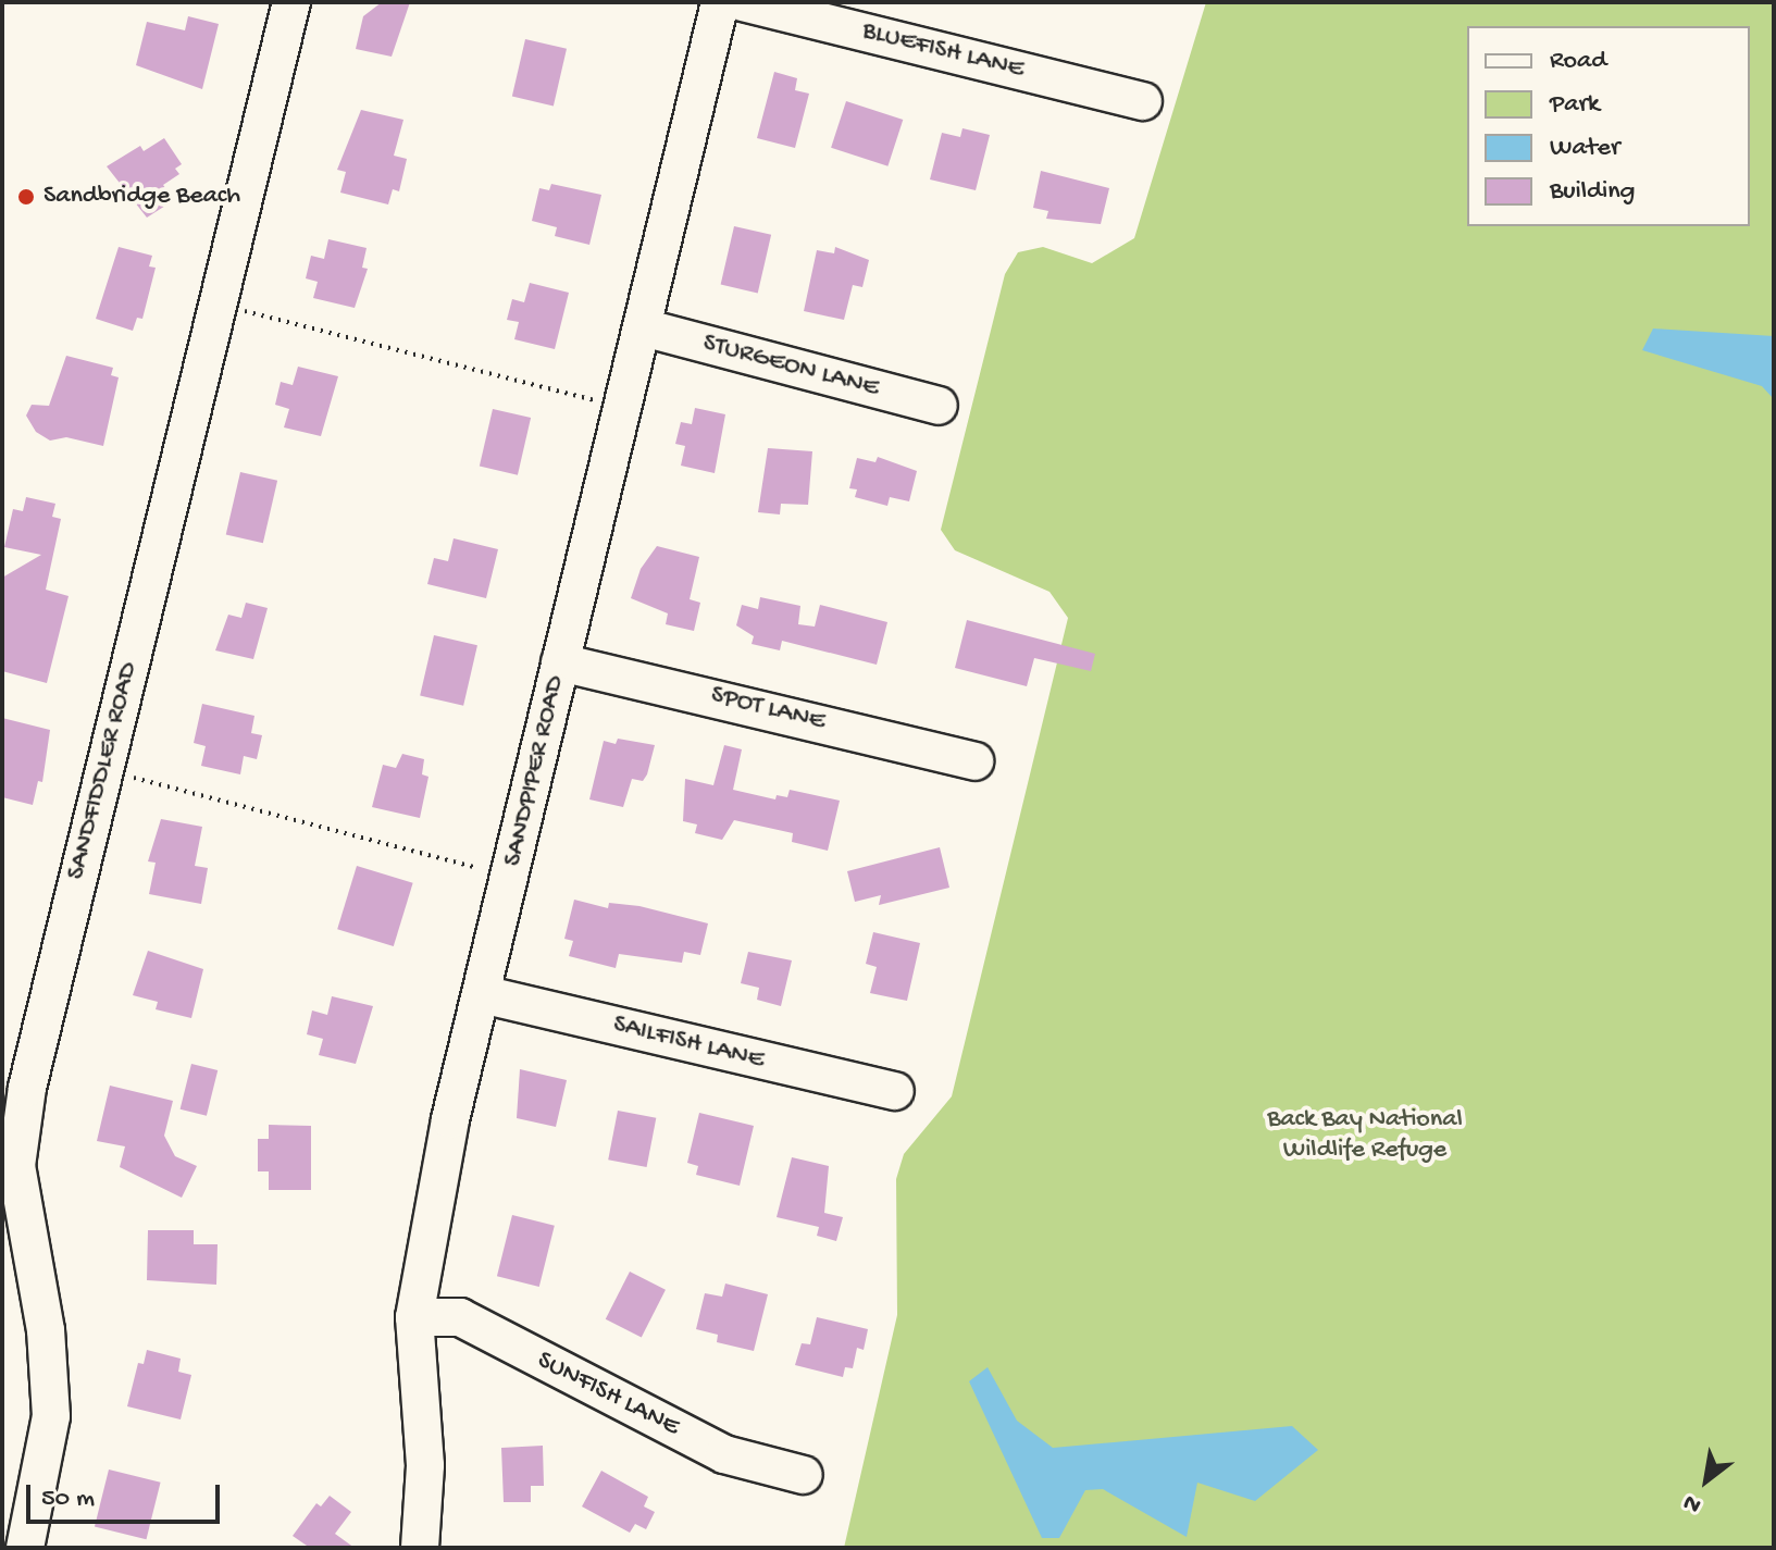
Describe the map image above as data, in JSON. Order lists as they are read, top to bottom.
{
  "streets": {
    "street": [
      "BLUEFISH LANE",
      "STURGEON LANE",
      "SPOT LANE",
      "SANDFIDDLER ROAD",
      "SANDPIPER ROAD",
      "SAILFISH LANE",
      "SUNFISH LANE"
    ]
  },
  "crossings": [
    ["STURGEON LANE", "SANDPIPER ROAD"],
    ["SPOT LANE", "SANDPIPER ROAD"],
    ["SANDPIPER ROAD", "SAILFISH LANE"],
    ["SANDPIPER ROAD", "SUNFISH LANE"]
  ],
  "parks": ["Back Bay National Wildlife Refuge"],
  "places": ["Sandbridge Beach"],
  "legend": [
    "Road",
    "Park",
    "Water",
    "Building"
  ],
  "scale_bar": "50 m",
  "north": "bottom left"
}
